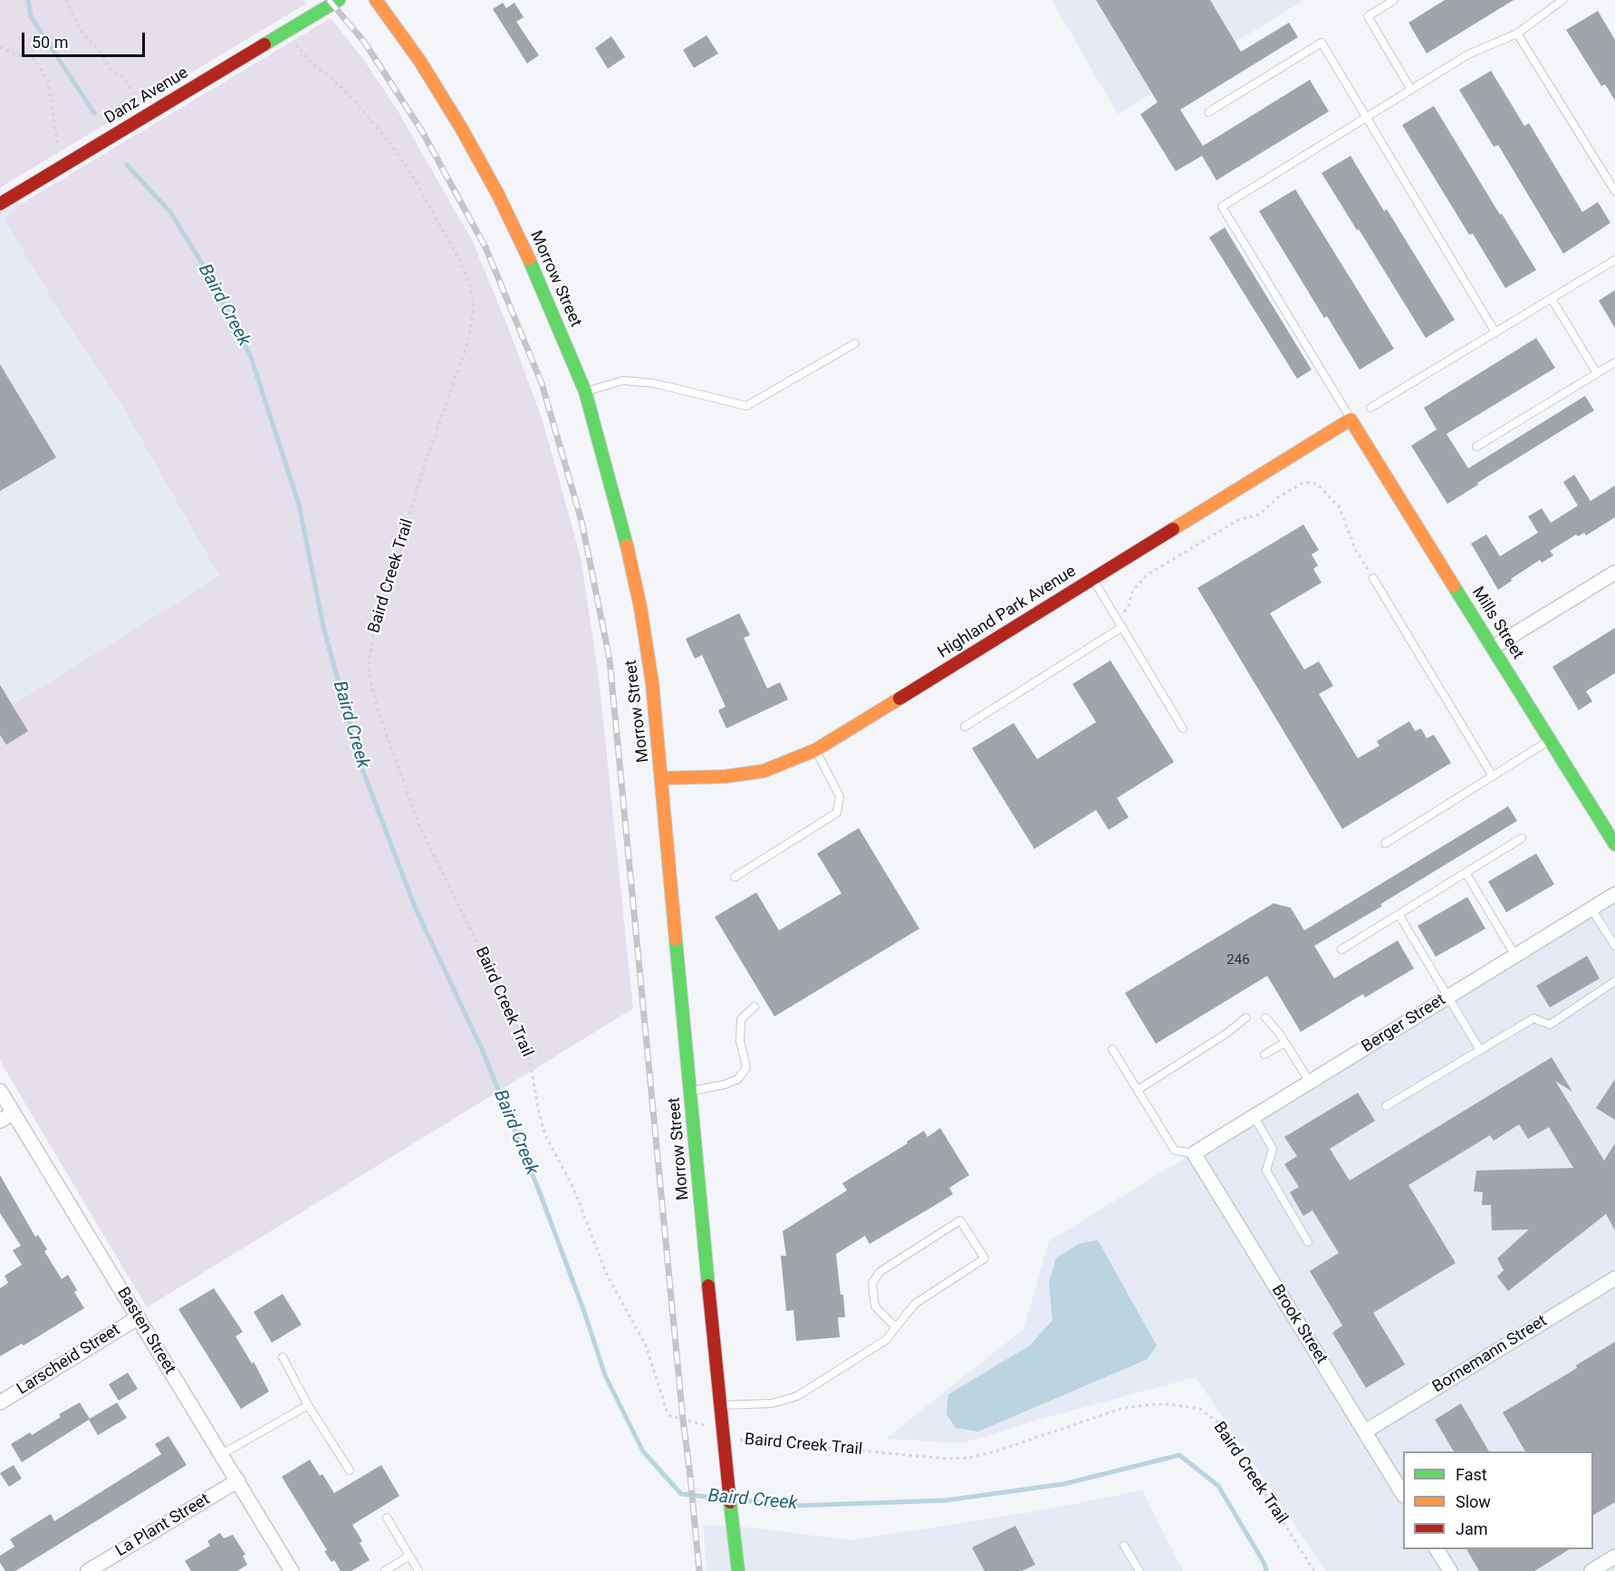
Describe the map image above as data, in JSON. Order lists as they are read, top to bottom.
{
  "streets": {
    "street": [
      "Danz Avenue",
      "Morrow Street",
      "Highland Park Avenue",
      "Mills Street",
      "Berger Street",
      "Brook Street",
      "Basten Street",
      "Bornemann Street",
      "Larscheid Street",
      "La Plant Street"
    ],
    "path": ["Baird Creek Trail"]
  },
  "crossings": [
    ["Danz Avenue", "Baird Creek Trail"],
    ["Morrow Street", "Baird Creek Trail"],
    ["Morrow Street", "Highland Park Avenue"],
    ["Highland Park Avenue", "Mills Street"],
    ["Berger Street", "Brook Street"],
    ["Brook Street", "Bornemann Street"],
    ["Basten Street", "Larscheid Street"],
    ["Basten Street", "La Plant Street"]
  ],
  "water": ["Baird Creek"],
  "house_numbers": ["246"],
  "legend": ["Fast", "Slow", "Jam"],
  "scale_bar": "50 m"
}
